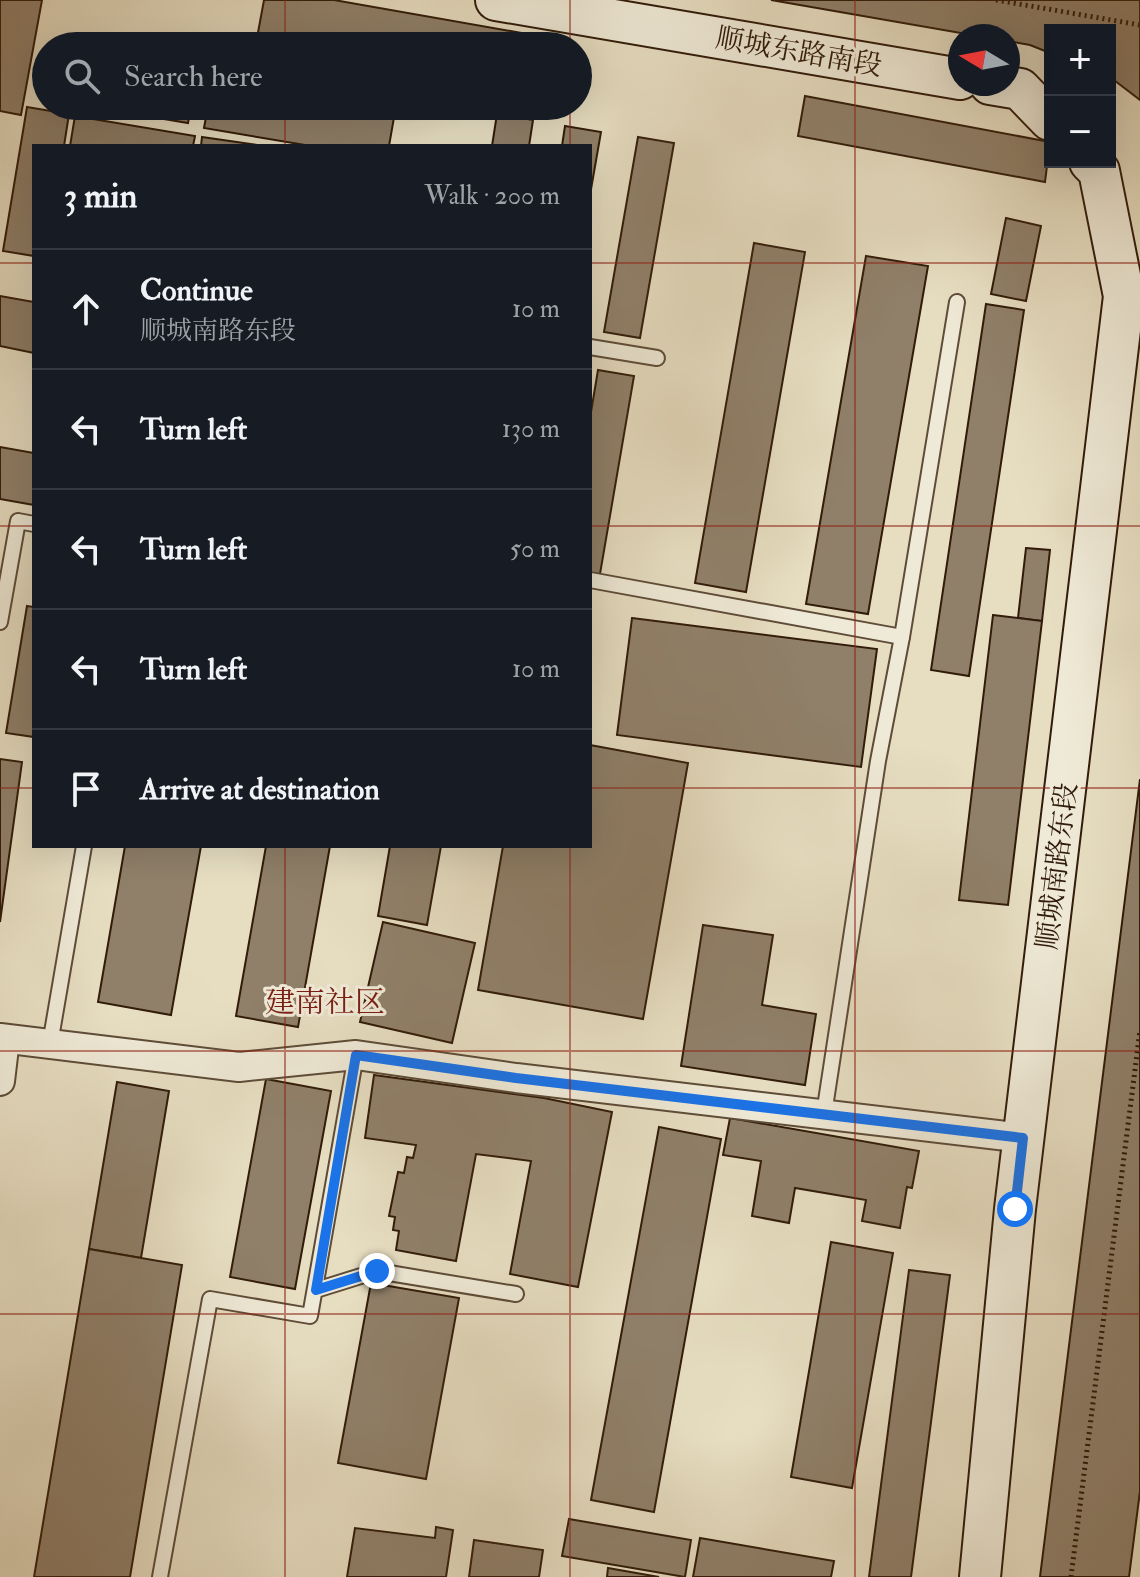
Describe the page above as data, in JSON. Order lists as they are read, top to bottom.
{
  "streets": {
    "street": ["顺城东路南段", "顺城南路东段"]
  },
  "districts": ["建南社区"],
  "north": "left",
  "page": {
    "map_buttons": ["+", "−"],
    "search": "Search here",
    "heading": ["3 min", "Walk · 200 m"],
    "list": [
      ["Continue", "顺城南路东段", "10 m"],
      ["Turn left", "130 m"],
      ["Turn left", "50 m"],
      ["Turn left", "10 m"],
      "Arrive at destination"
    ]
  }
}
